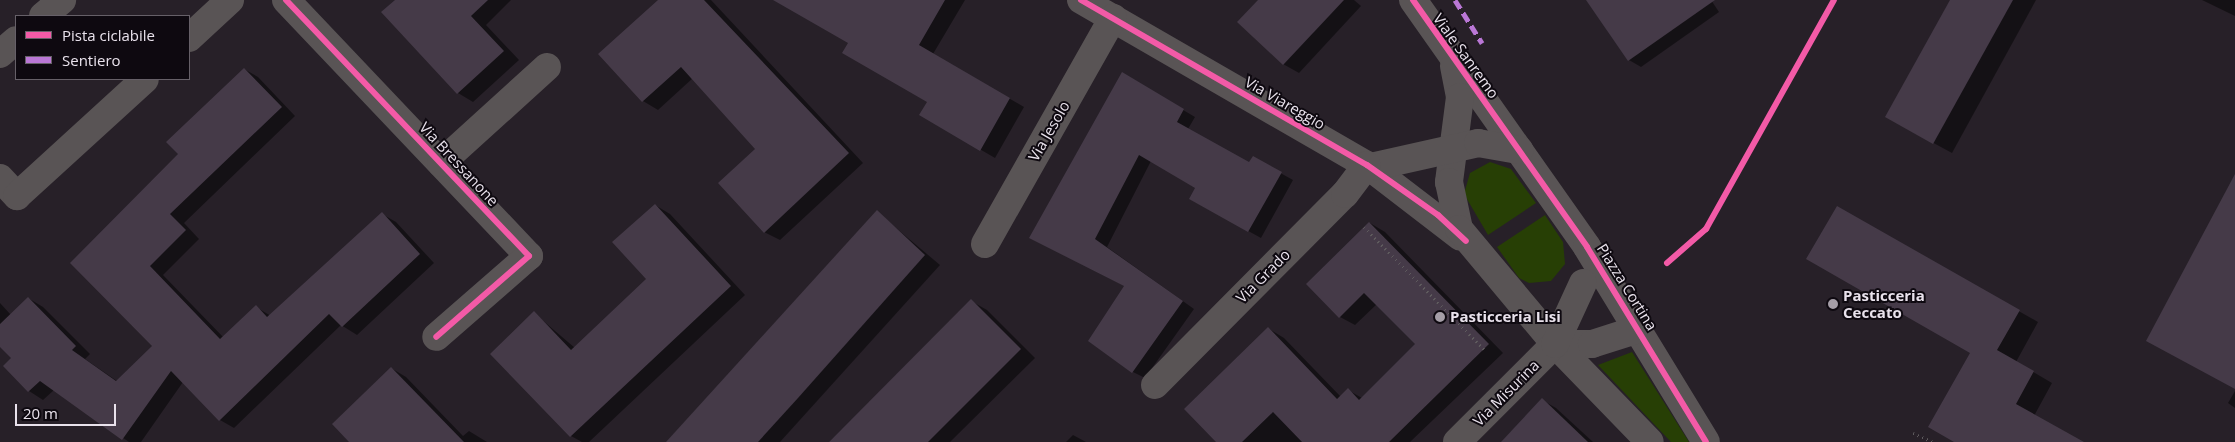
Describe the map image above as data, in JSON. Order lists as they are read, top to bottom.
{
  "streets": {
    "street": [
      "Viale Sanremo",
      "Via Viareggio",
      "Via Jesolo",
      "Via Bressanone",
      "Via Grado",
      "Piazza Cortina",
      "Via Misurina"
    ]
  },
  "crossings": [
    ["Viale Sanremo", "Piazza Cortina"],
    ["Via Viareggio", "Via Jesolo"],
    ["Via Viareggio", "Via Grado"],
    ["Piazza Cortina", "Via Misurina"]
  ],
  "places": ["Pasticceria Ceccato", "Pasticceria Lisi"],
  "legend": ["Pista ciclabile", "Sentiero"],
  "scale_bar": "20 m"
}
